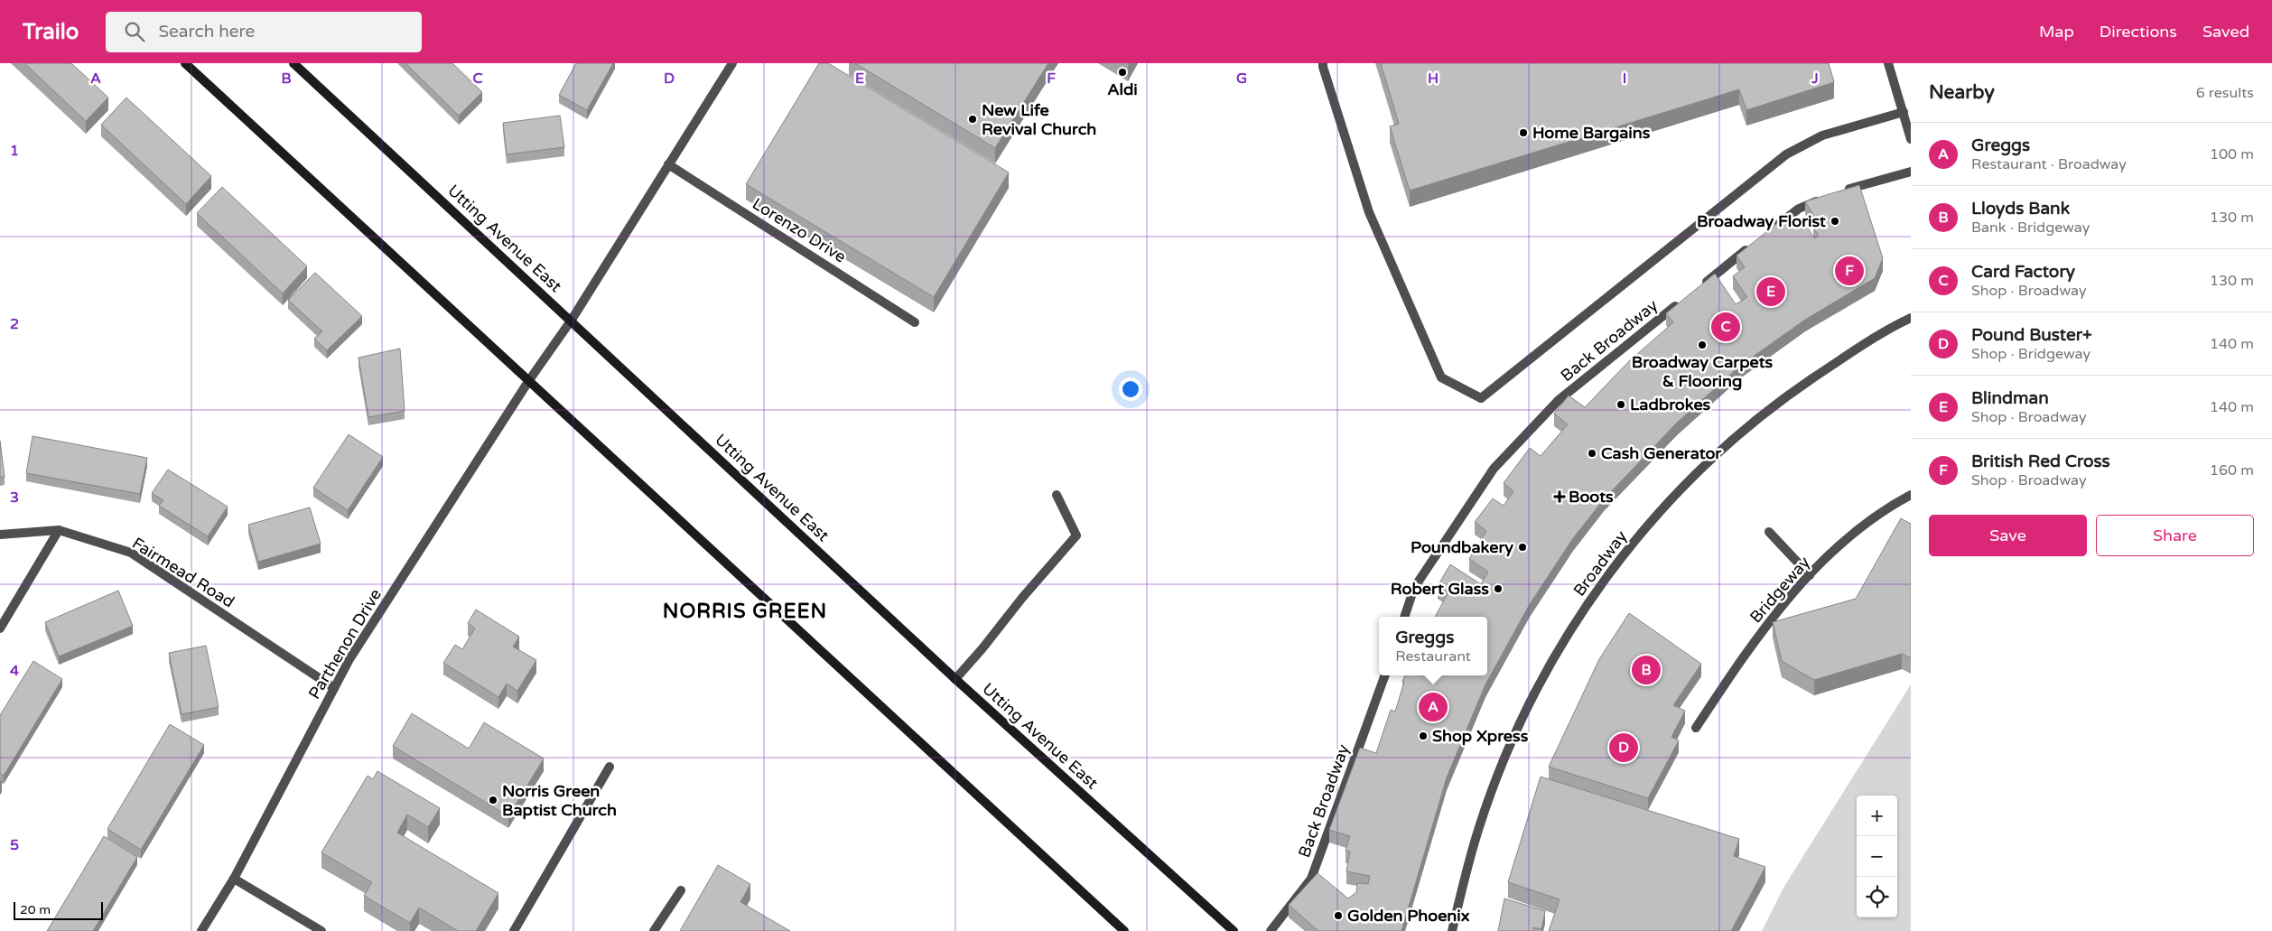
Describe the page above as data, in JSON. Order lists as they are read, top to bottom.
{
  "streets": {
    "street": [
      "Lorenzo Drive",
      "Utting Avenue East",
      "Back Broadway",
      "Broadway",
      "Fairmead Road",
      "Bridgeway",
      "Parthenon Drive"
    ]
  },
  "crossings": [
    ["Fairmead Road", "Parthenon Drive"]
  ],
  "districts": ["NORRIS GREEN"],
  "places": {
    "other": [
      "Aldi",
      "New Life Revival Church",
      "Home Bargains",
      "Broadway Florist",
      "Broadway Carpets & Flooring",
      "Ladbrokes",
      "Cash Generator",
      "Poundbakery",
      "Robert Glass",
      "Shop Xpress",
      "Norris Green Baptist Church",
      "Golden Phoenix"
    ],
    "health": ["Boots"]
  },
  "scale_bar": "20 m",
  "page": {
    "header": "Trailo",
    "search": "Search here",
    "nav": ["Map", "Directions", "Saved"],
    "heading": ["Nearby", "6 results"],
    "list": [
      {
        "mark": "A",
        "name": "Greggs",
        "note": "Restaurant · Broadway",
        "value": "100 m"
      },
      {
        "mark": "B",
        "name": "Lloyds Bank",
        "note": "Bank · Bridgeway",
        "value": "130 m"
      },
      {
        "mark": "C",
        "name": "Card Factory",
        "note": "Shop · Broadway",
        "value": "130 m"
      },
      {
        "mark": "D",
        "name": "Pound Buster+",
        "note": "Shop · Bridgeway",
        "value": "140 m"
      },
      {
        "mark": "E",
        "name": "Blindman",
        "note": "Shop · Broadway",
        "value": "140 m"
      },
      {
        "mark": "F",
        "name": "British Red Cross",
        "note": "Shop · Broadway",
        "value": "160 m"
      }
    ],
    "pins": [
      "F",
      "E",
      "C",
      "B",
      "A",
      "D"
    ],
    "buttons": ["Save", "Share"],
    "popup": ["Greggs", "Restaurant"],
    "map_buttons": ["+", "−"],
    "scale": "20 m"
  },
  "grid": {
    "columns": [
      "A",
      "B",
      "C",
      "D",
      "E",
      "F",
      "G",
      "H",
      "I",
      "J"
    ],
    "rows": [
      "1",
      "2",
      "3",
      "4",
      "5"
    ]
  }
}
